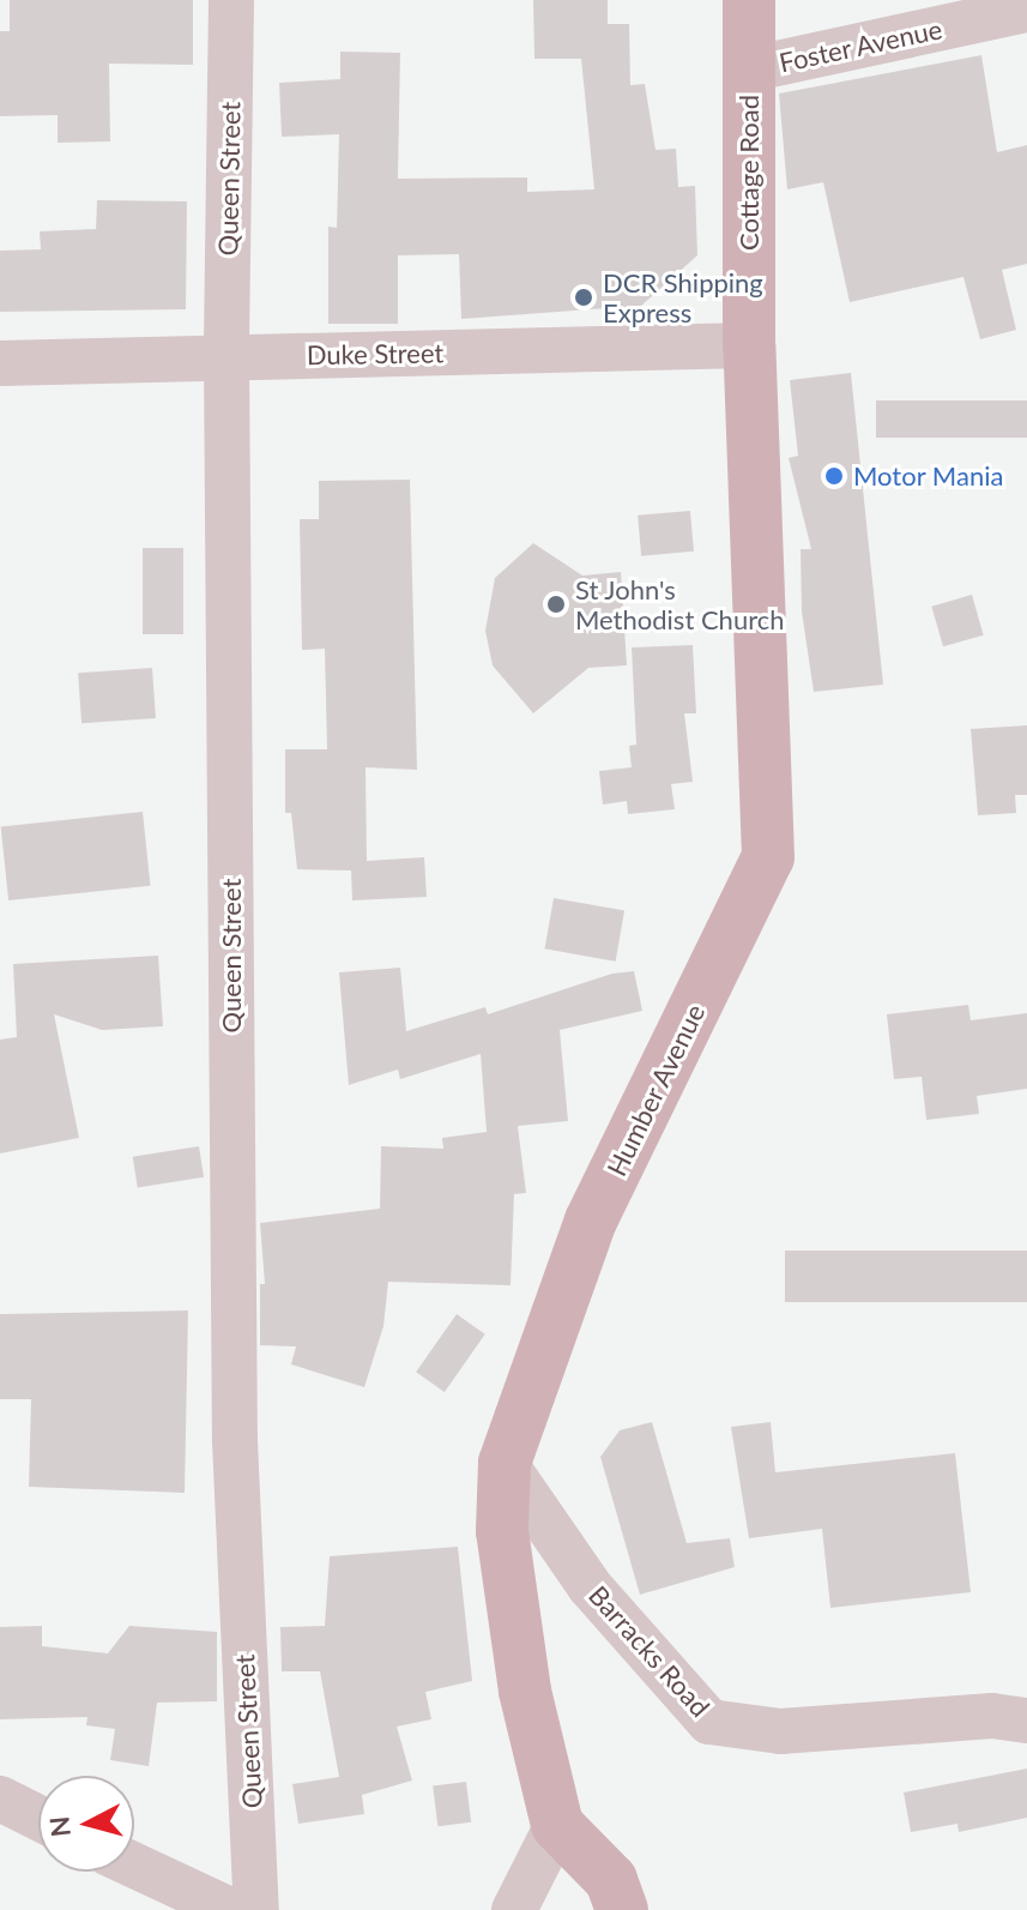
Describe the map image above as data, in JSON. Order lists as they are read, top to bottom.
{
  "streets": {
    "main road": ["Cottage Road", "Humber Avenue"],
    "street": [
      "Foster Avenue",
      "Queen Street",
      "Duke Street",
      "Barracks Road"
    ]
  },
  "crossings": [
    ["Foster Avenue", "Cottage Road"],
    ["Cottage Road", "Duke Street"],
    ["Cottage Road", "Humber Avenue"],
    ["Queen Street", "Duke Street"],
    ["Duke Street", "Humber Avenue"],
    ["Humber Avenue", "Barracks Road"]
  ],
  "places": ["DCR Shipping Express", "Motor Mania", "St John's Methodist Church"],
  "north": "left"
}
